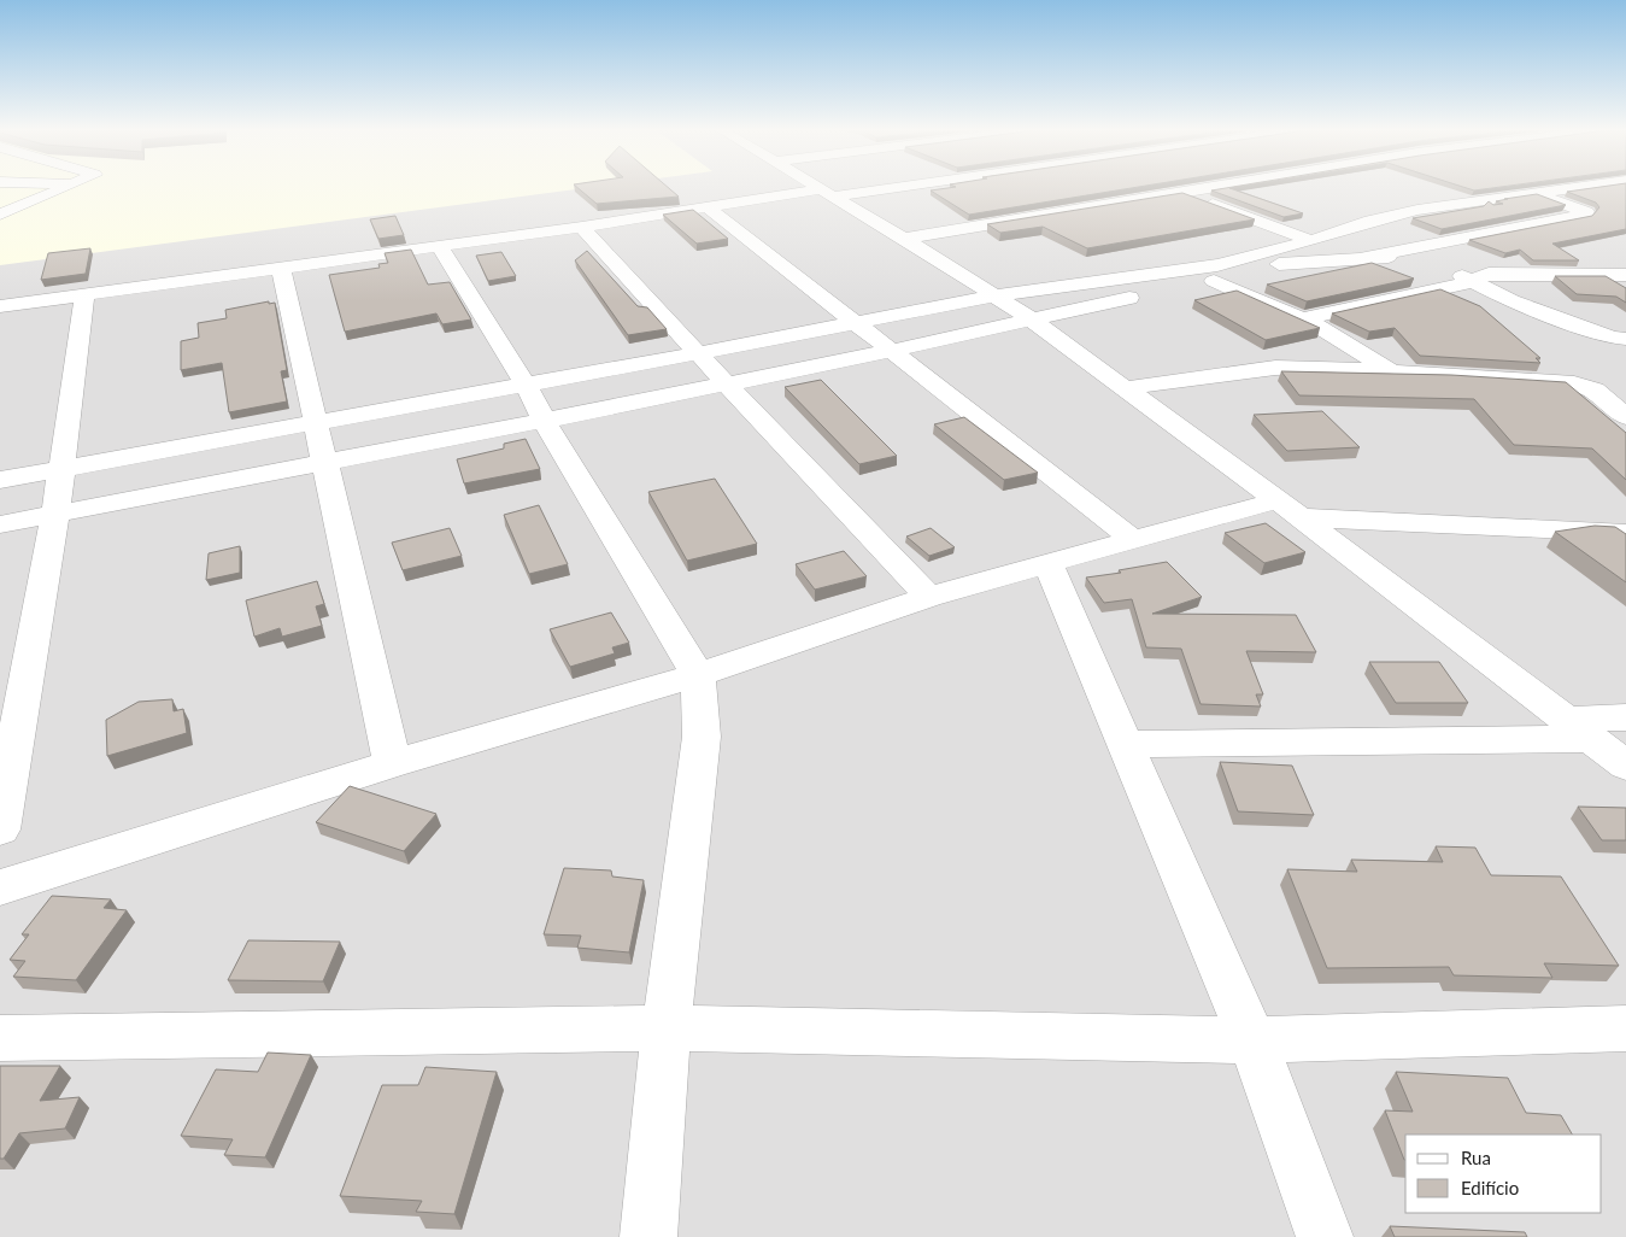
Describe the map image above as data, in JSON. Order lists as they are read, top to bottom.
{
  "legend": ["Rua", "Edifício"]
}
